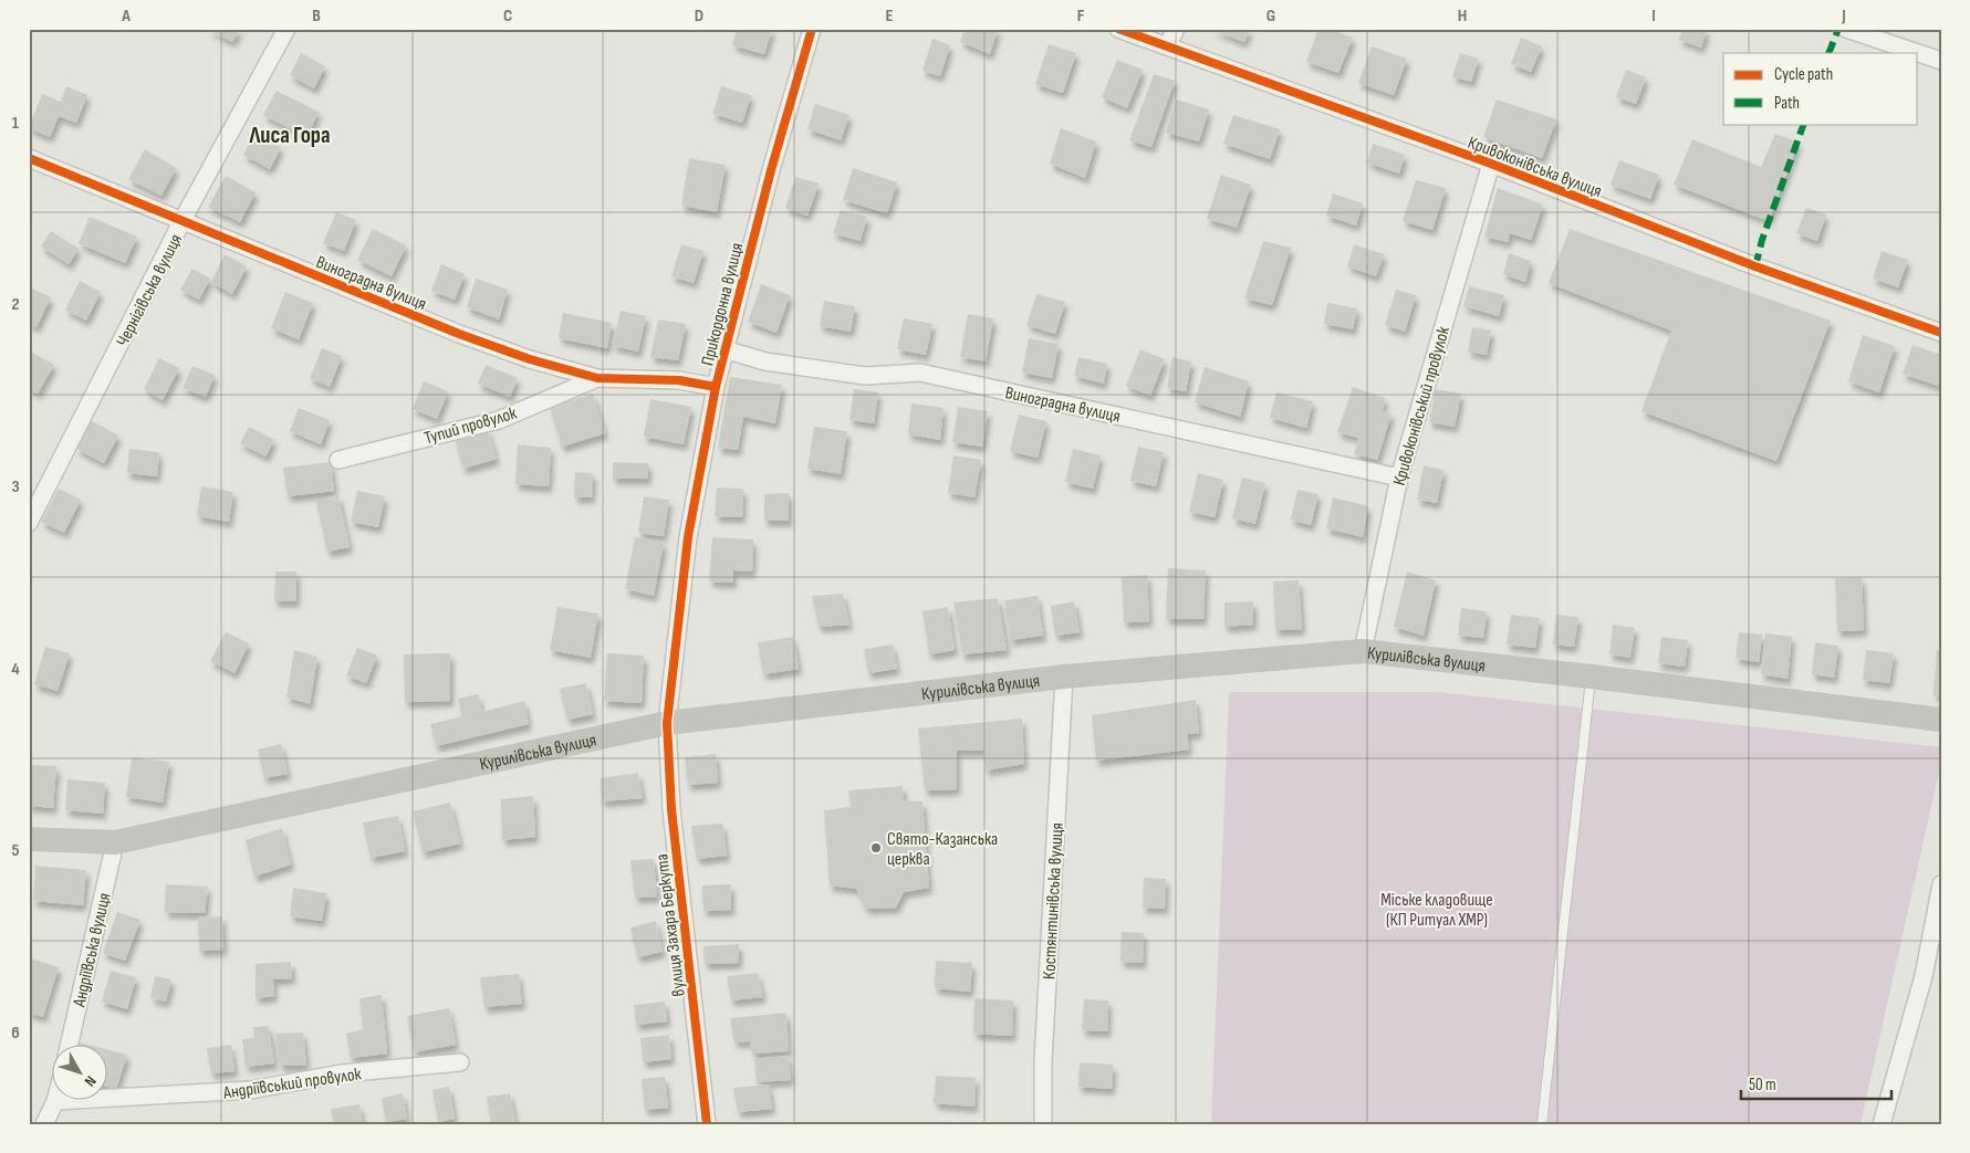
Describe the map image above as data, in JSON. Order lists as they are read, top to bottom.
{
  "streets": {
    "main road": ["Курилівська вулиця"],
    "street": [
      "Кривоконівська вулиця",
      "Виноградна вулиця",
      "Чернігівська вулиця",
      "Прикордонна вулиця",
      "Кривоконівський провулок",
      "Тупий провулок",
      "Костянтинівська вулиця",
      "вулиця Захара Беркута",
      "Андріївська вулиця",
      "Андріївський провулок"
    ]
  },
  "crossings": [
    ["Кривоконівська вулиця", "Кривоконівський провулок"],
    ["Виноградна вулиця", "Чернігівська вулиця"],
    ["Виноградна вулиця", "Прикордонна вулиця"],
    ["Виноградна вулиця", "Кривоконівський провулок"],
    ["Виноградна вулиця", "Тупий провулок"],
    ["Прикордонна вулиця", "Курилівська вулиця"],
    ["Прикордонна вулиця", "вулиця Захара Беркута"],
    ["Кривоконівський провулок", "Курилівська вулиця"],
    ["Курилівська вулиця", "Костянтинівська вулиця"],
    ["Курилівська вулиця", "вулиця Захара Беркута"],
    ["Курилівська вулиця", "Андріївська вулиця"]
  ],
  "districts": ["Лиса Гора"],
  "parks": ["Міське кладовище (КП Ритуал ХМР)"],
  "places": ["Свято-Казанська церква"],
  "legend": ["Cycle path", "Path"],
  "scale_bar": "50 m",
  "north": "bottom right",
  "grid": {
    "columns": [
      "A",
      "B",
      "C",
      "D",
      "E",
      "F",
      "G",
      "H",
      "I",
      "J"
    ],
    "rows": [
      "1",
      "2",
      "3",
      "4",
      "5",
      "6"
    ]
  }
}
